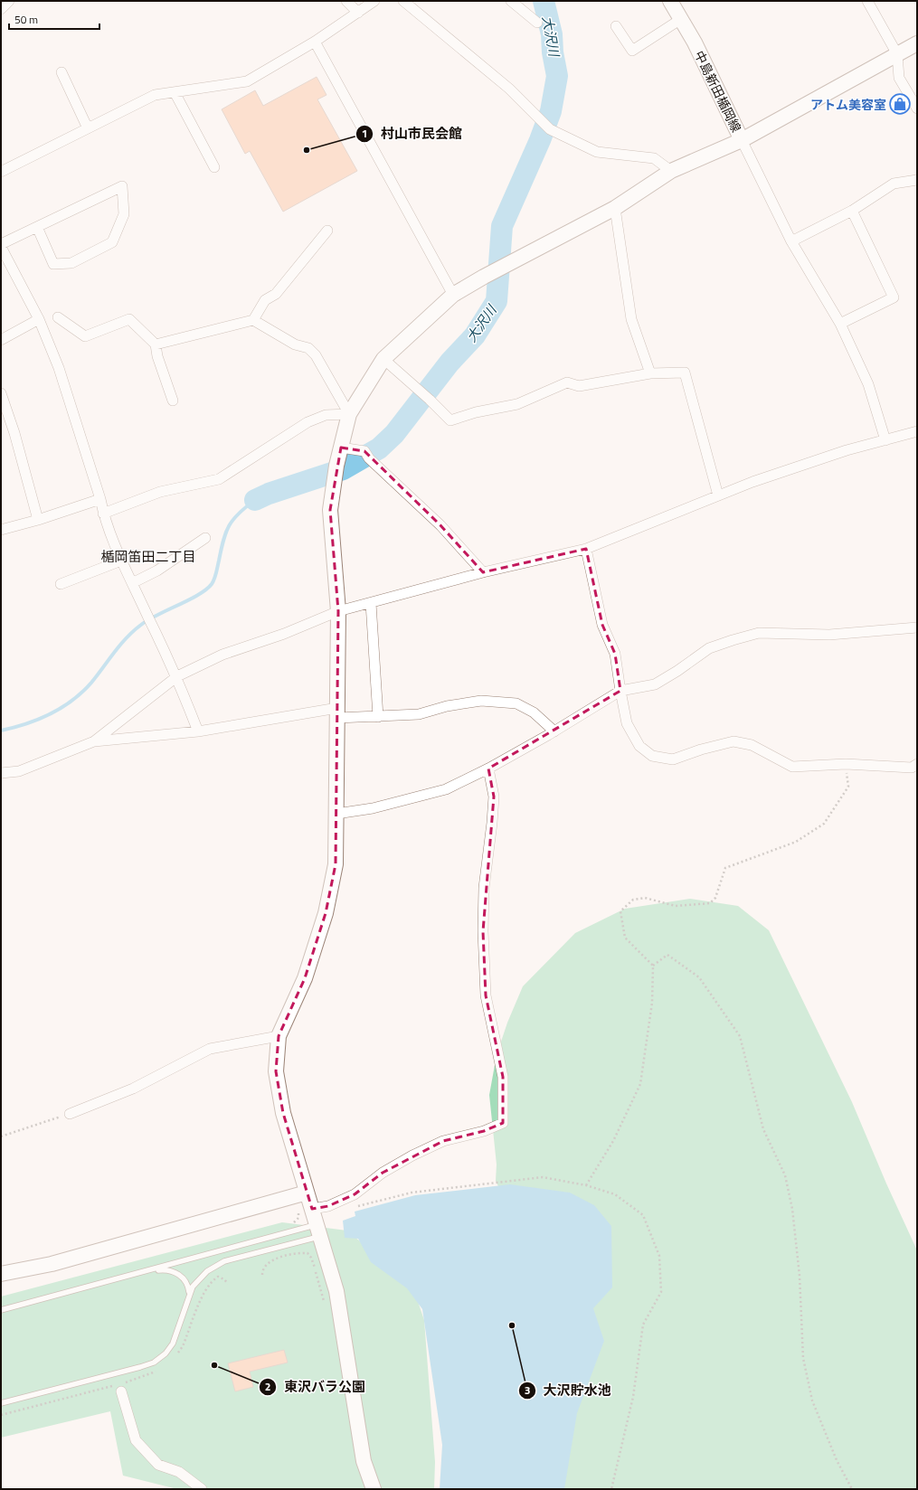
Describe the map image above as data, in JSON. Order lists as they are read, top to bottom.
{
  "streets": {
    "street": ["中島新田楯岡線"]
  },
  "districts": ["楯岡笛田二丁目"],
  "water": ["大沢川"],
  "places": {
    "shop": ["アトム美容室"],
    "other": ["村山市民会館", "大沢貯水池", "東沢バラ公園"]
  },
  "scale_bar": "50 m"
}
